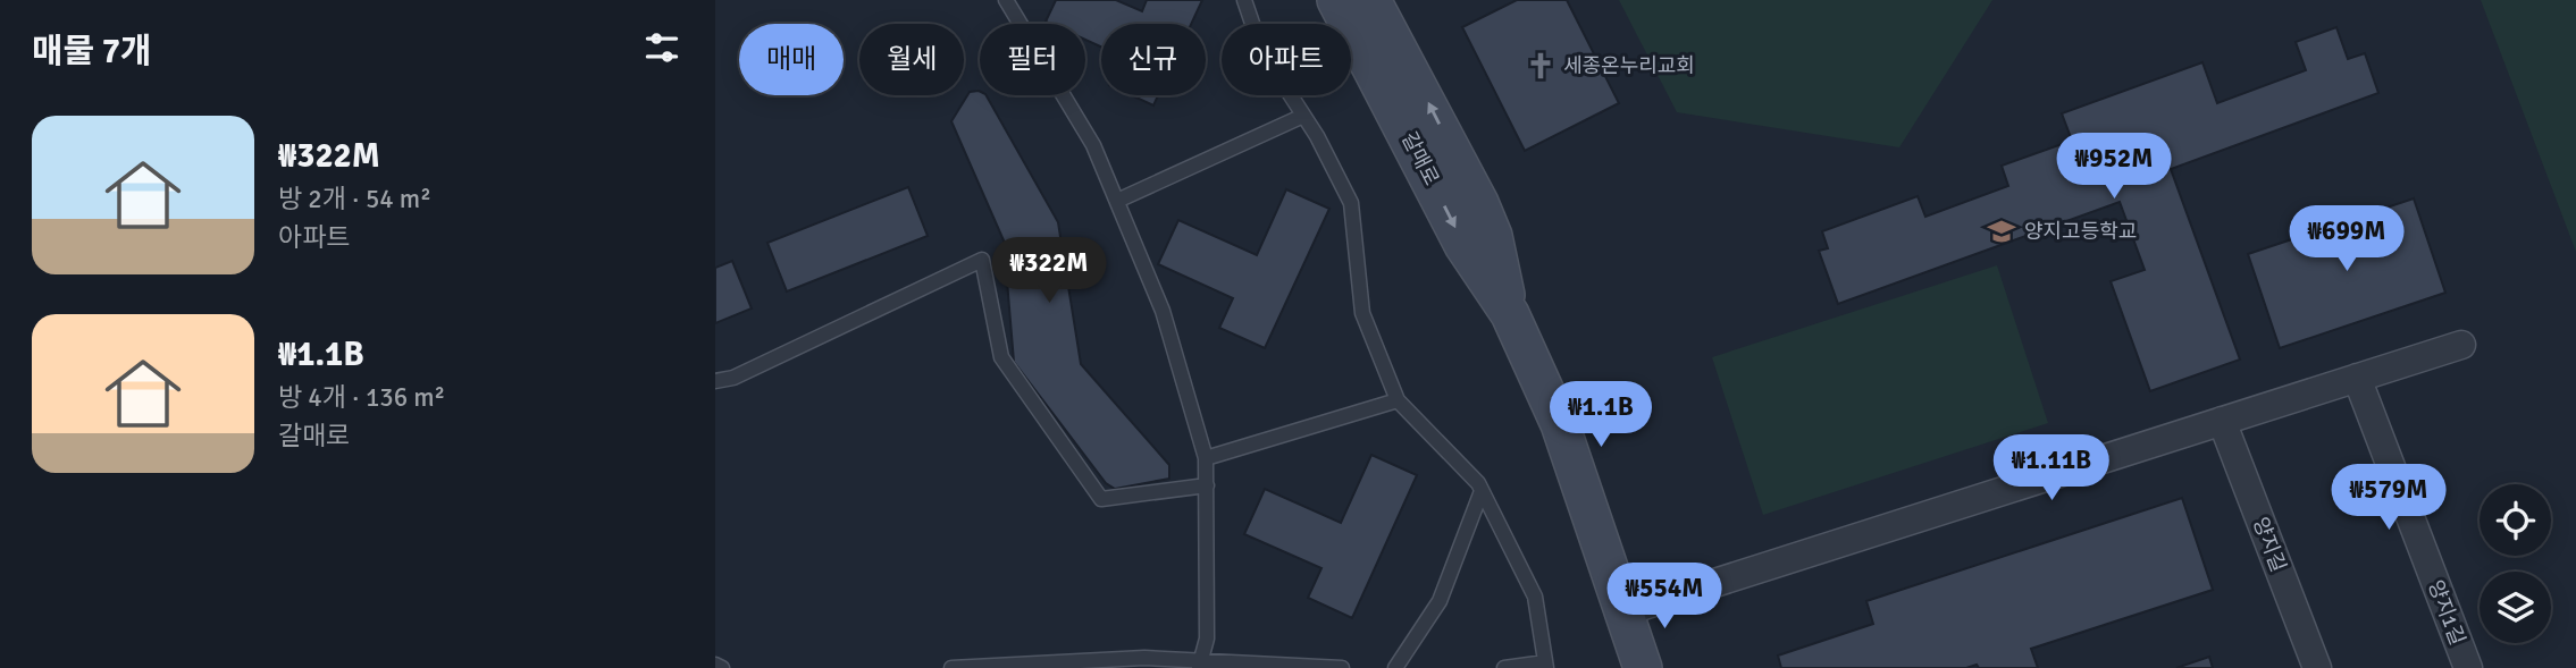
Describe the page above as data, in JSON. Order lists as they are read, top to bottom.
{
  "streets": {
    "street": ["갈매로", "양지길", "양지1길"]
  },
  "places": {
    "church": ["세종온누리교회"],
    "school or university": ["양지고등학교"]
  },
  "page": {
    "heading": "매물 7개",
    "chip": [
      "매매",
      "월세",
      "필터",
      "신규",
      "아파트"
    ],
    "list": [
      {
        "name": "₩322M",
        "note": "방 2개 · 54 m² · 아파트"
      },
      {
        "name": "₩1.1B",
        "note": "방 4개 · 136 m² · 갈매로"
      }
    ],
    "price": [
      "₩952M",
      "₩699M",
      "₩322M",
      "₩1.1B",
      "₩1.11B",
      "₩579M",
      "₩554M"
    ]
  }
}
